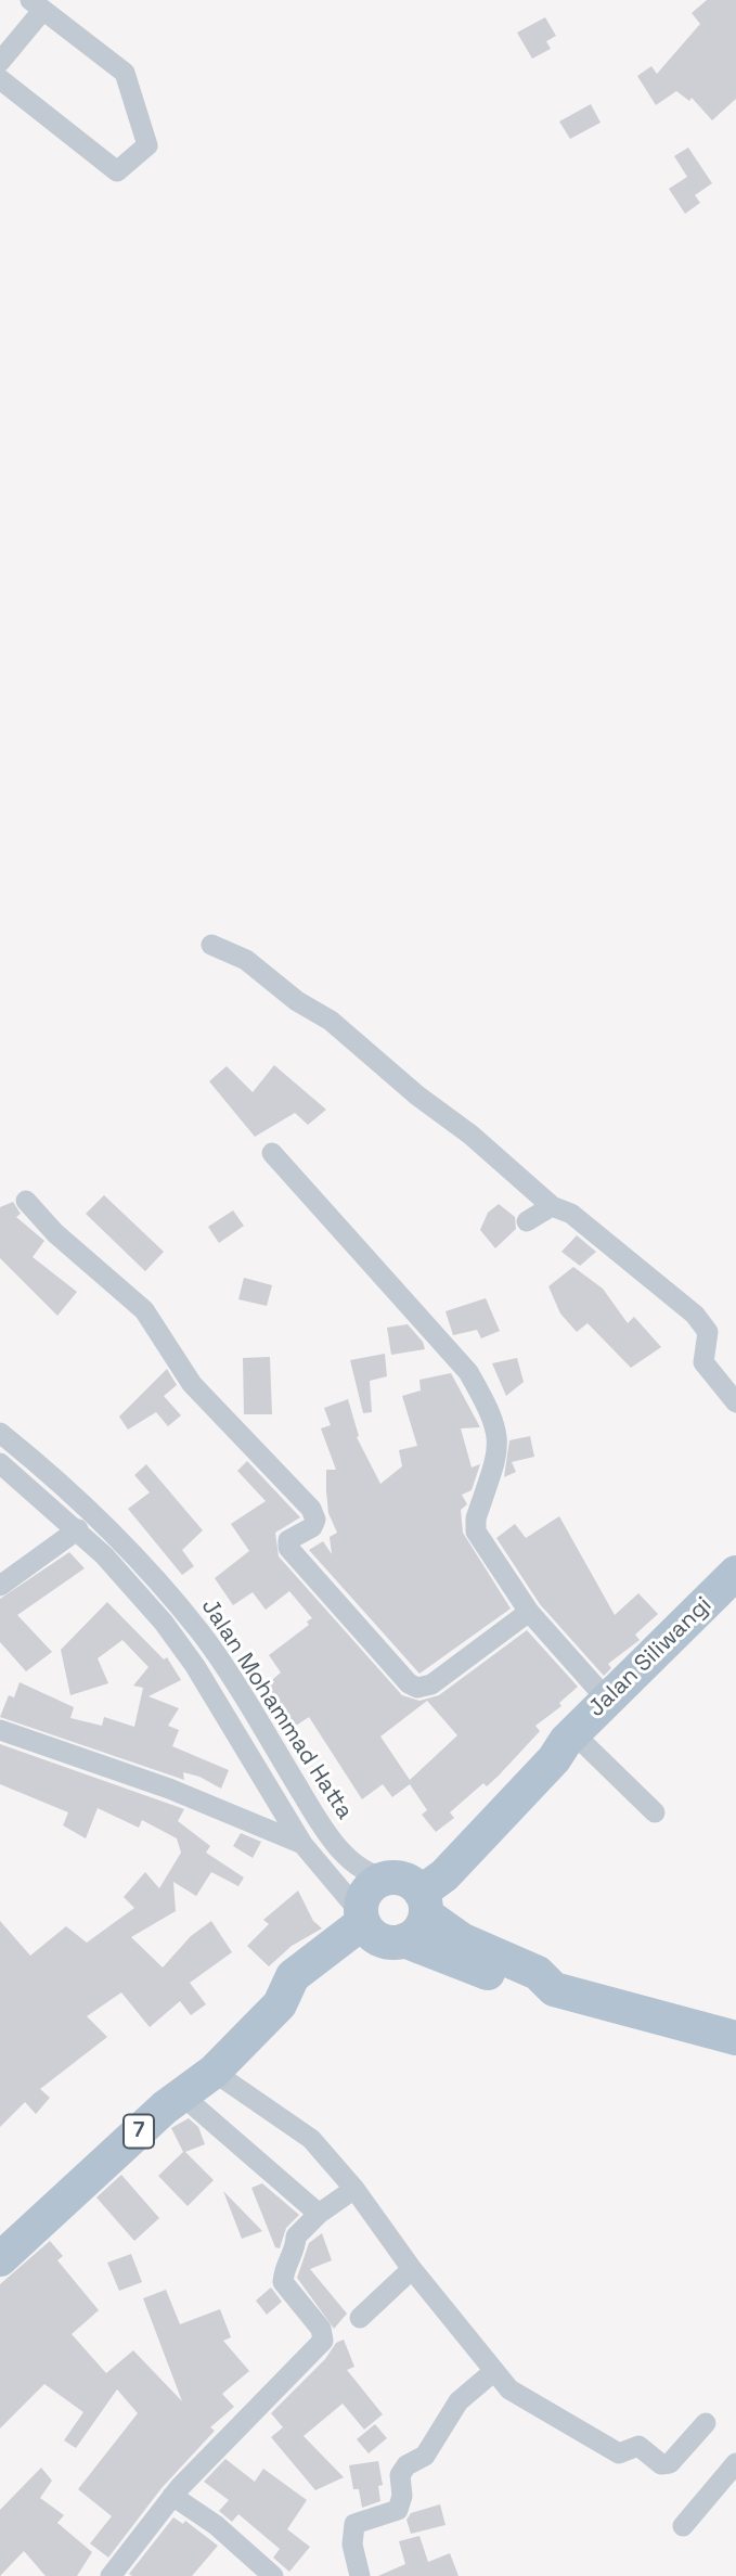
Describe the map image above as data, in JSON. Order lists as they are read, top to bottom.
{
  "streets": {
    "main road": ["Jalan Siliwangi", "7"],
    "street": ["Jalan Mohammad Hatta"]
  },
  "crossings": [
    ["Jalan Siliwangi", "Jalan Mohammad Hatta"]
  ]
}
